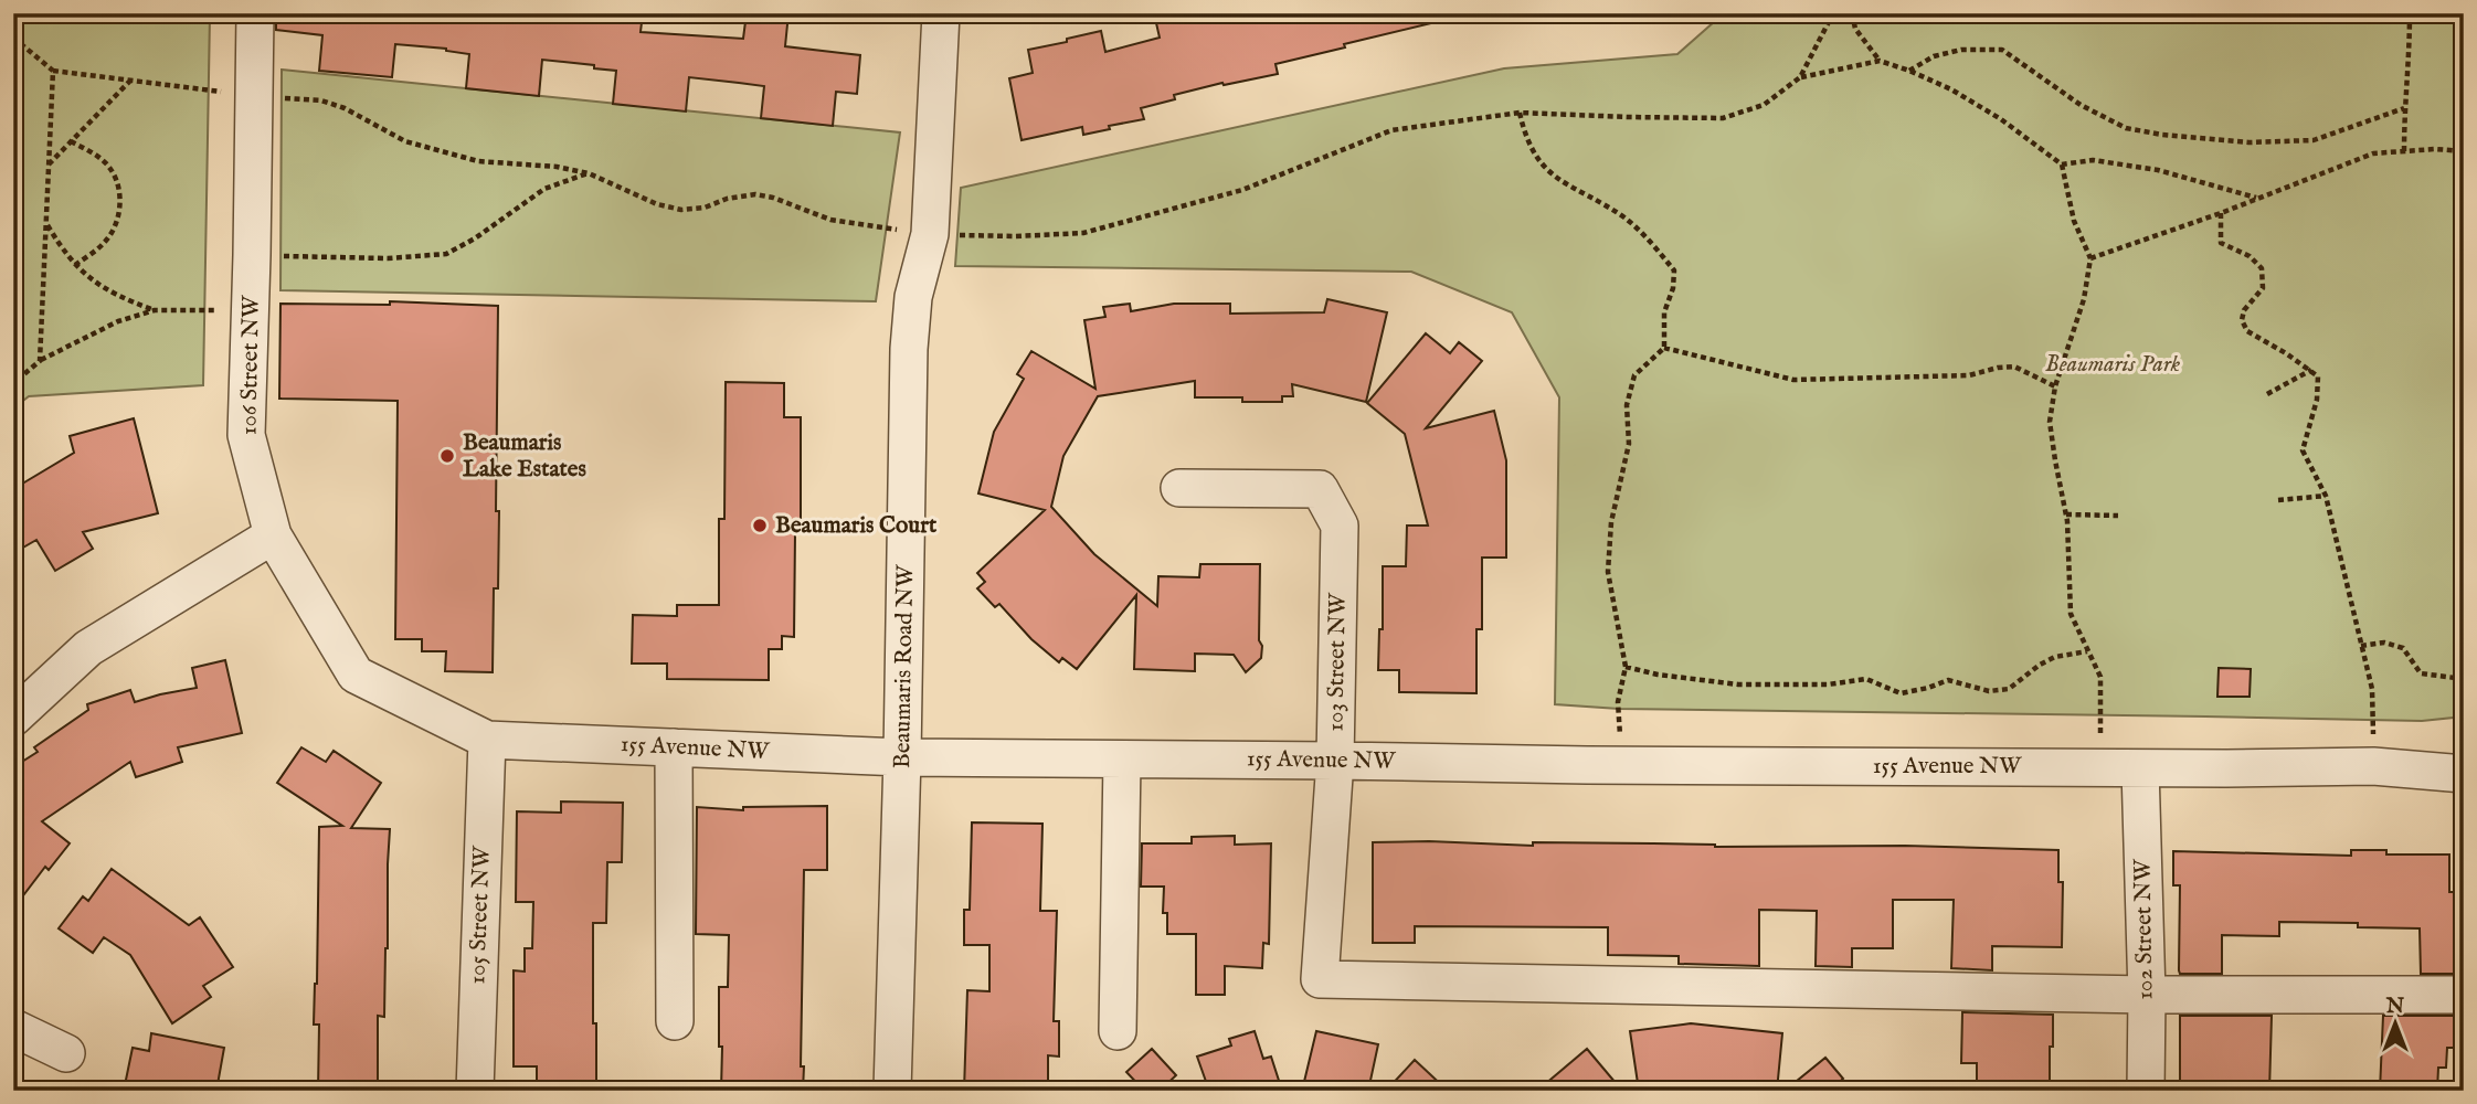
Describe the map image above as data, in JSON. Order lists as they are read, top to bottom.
{
  "streets": {
    "street": [
      "106 Street NW",
      "103 Street NW",
      "Beaumaris Road NW",
      "155 Avenue NW",
      "105 Street NW",
      "102 Street NW"
    ]
  },
  "crossings": [
    ["106 Street NW", "155 Avenue NW"],
    ["103 Street NW", "155 Avenue NW"],
    ["103 Street NW", "102 Street NW"],
    ["Beaumaris Road NW", "155 Avenue NW"],
    ["155 Avenue NW", "105 Street NW"],
    ["155 Avenue NW", "102 Street NW"]
  ],
  "parks": ["Beaumaris Park"],
  "places": ["Beaumaris Lake Estates", "Beaumaris Court"],
  "north": "top"
}
